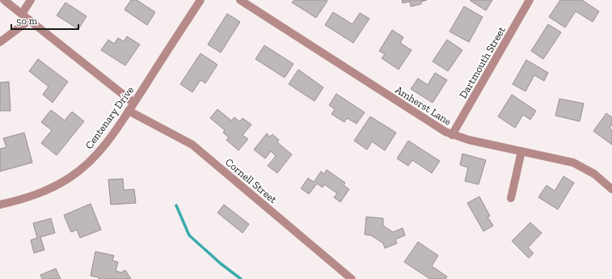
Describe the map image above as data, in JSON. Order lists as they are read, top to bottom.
{
  "streets": {
    "street": [
      "Dartmouth Street",
      "Amherst Lane",
      "Centenary Drive",
      "Cornell Street"
    ]
  },
  "crossings": [
    ["Dartmouth Street", "Amherst Lane"],
    ["Centenary Drive", "Cornell Street"]
  ],
  "scale_bar": "50 m"
}
